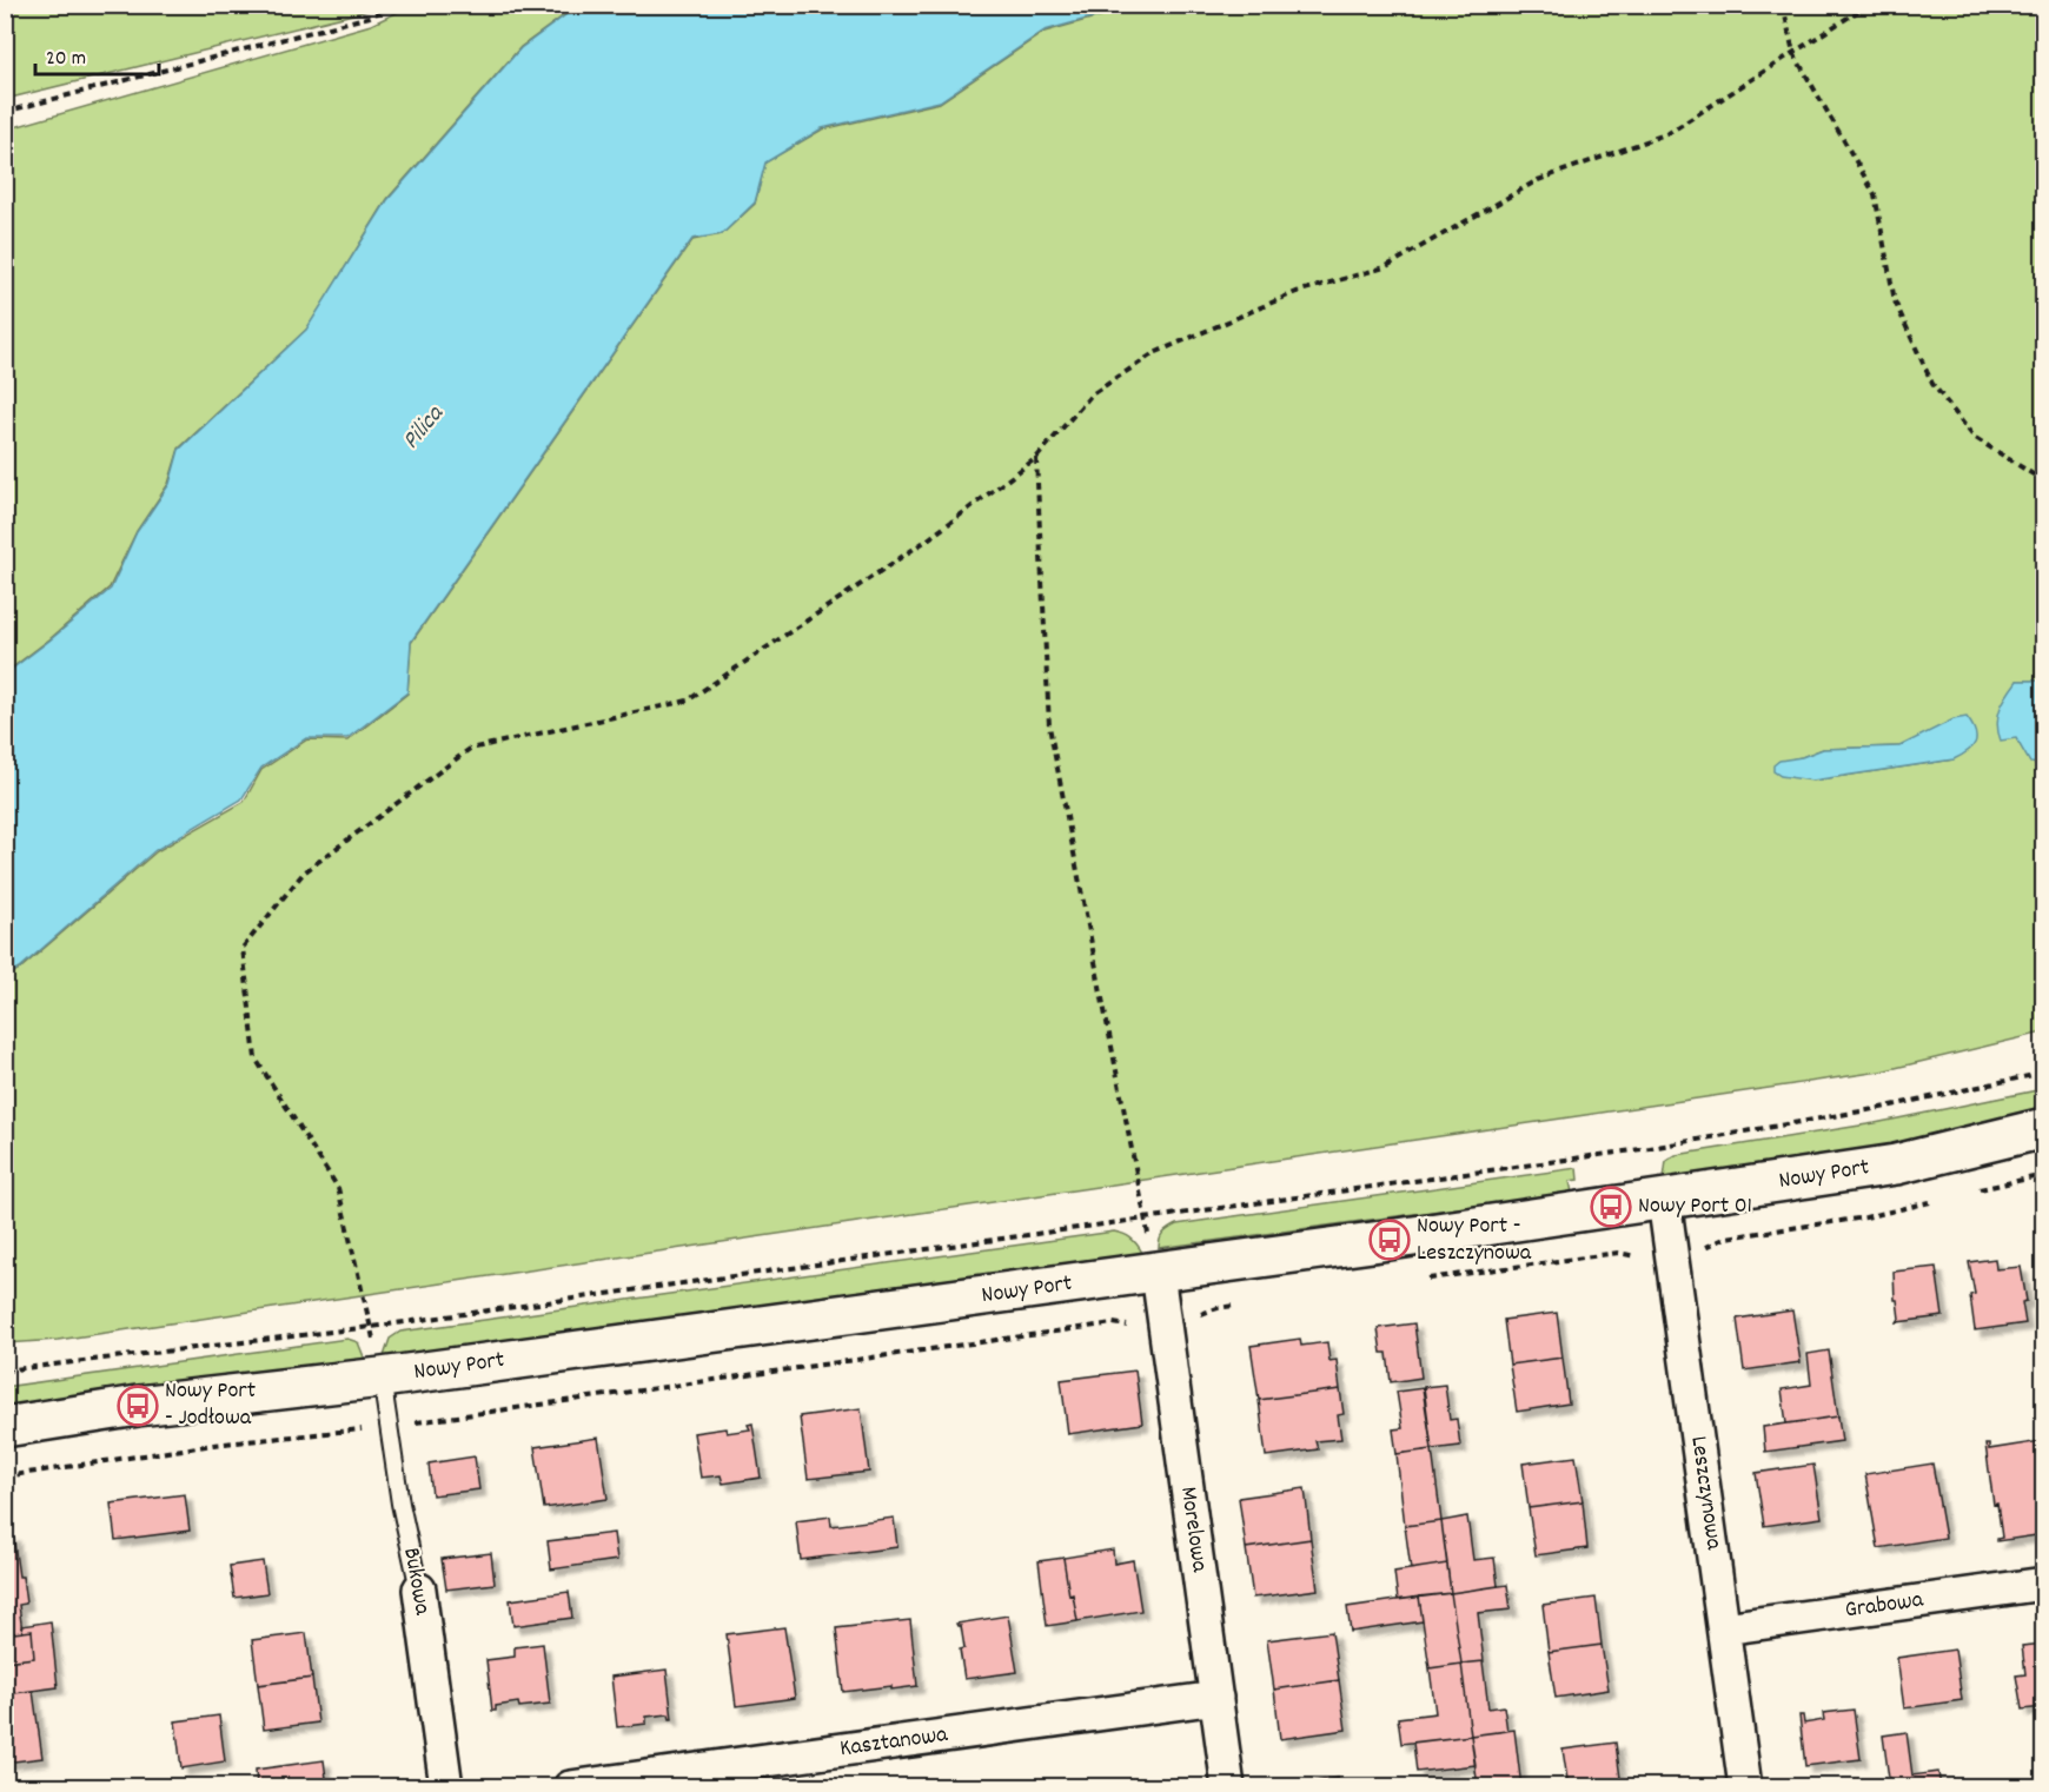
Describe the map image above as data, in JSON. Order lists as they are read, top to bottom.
{
  "streets": {
    "street": [
      "Nowy Port",
      "Leszczynowa",
      "Morelowa",
      "Bukowa",
      "Grabowa",
      "Kasztanowa"
    ]
  },
  "crossings": [
    ["Nowy Port", "Leszczynowa"],
    ["Nowy Port", "Morelowa"],
    ["Nowy Port", "Bukowa"],
    ["Leszczynowa", "Grabowa"],
    ["Morelowa", "Kasztanowa"]
  ],
  "water": ["Pilica"],
  "places": {
    "bus stop": ["Nowy Port 01", "Nowy Port - Leszczynowa", "Nowy Port - Jodłowa"]
  },
  "scale_bar": "20 m"
}
